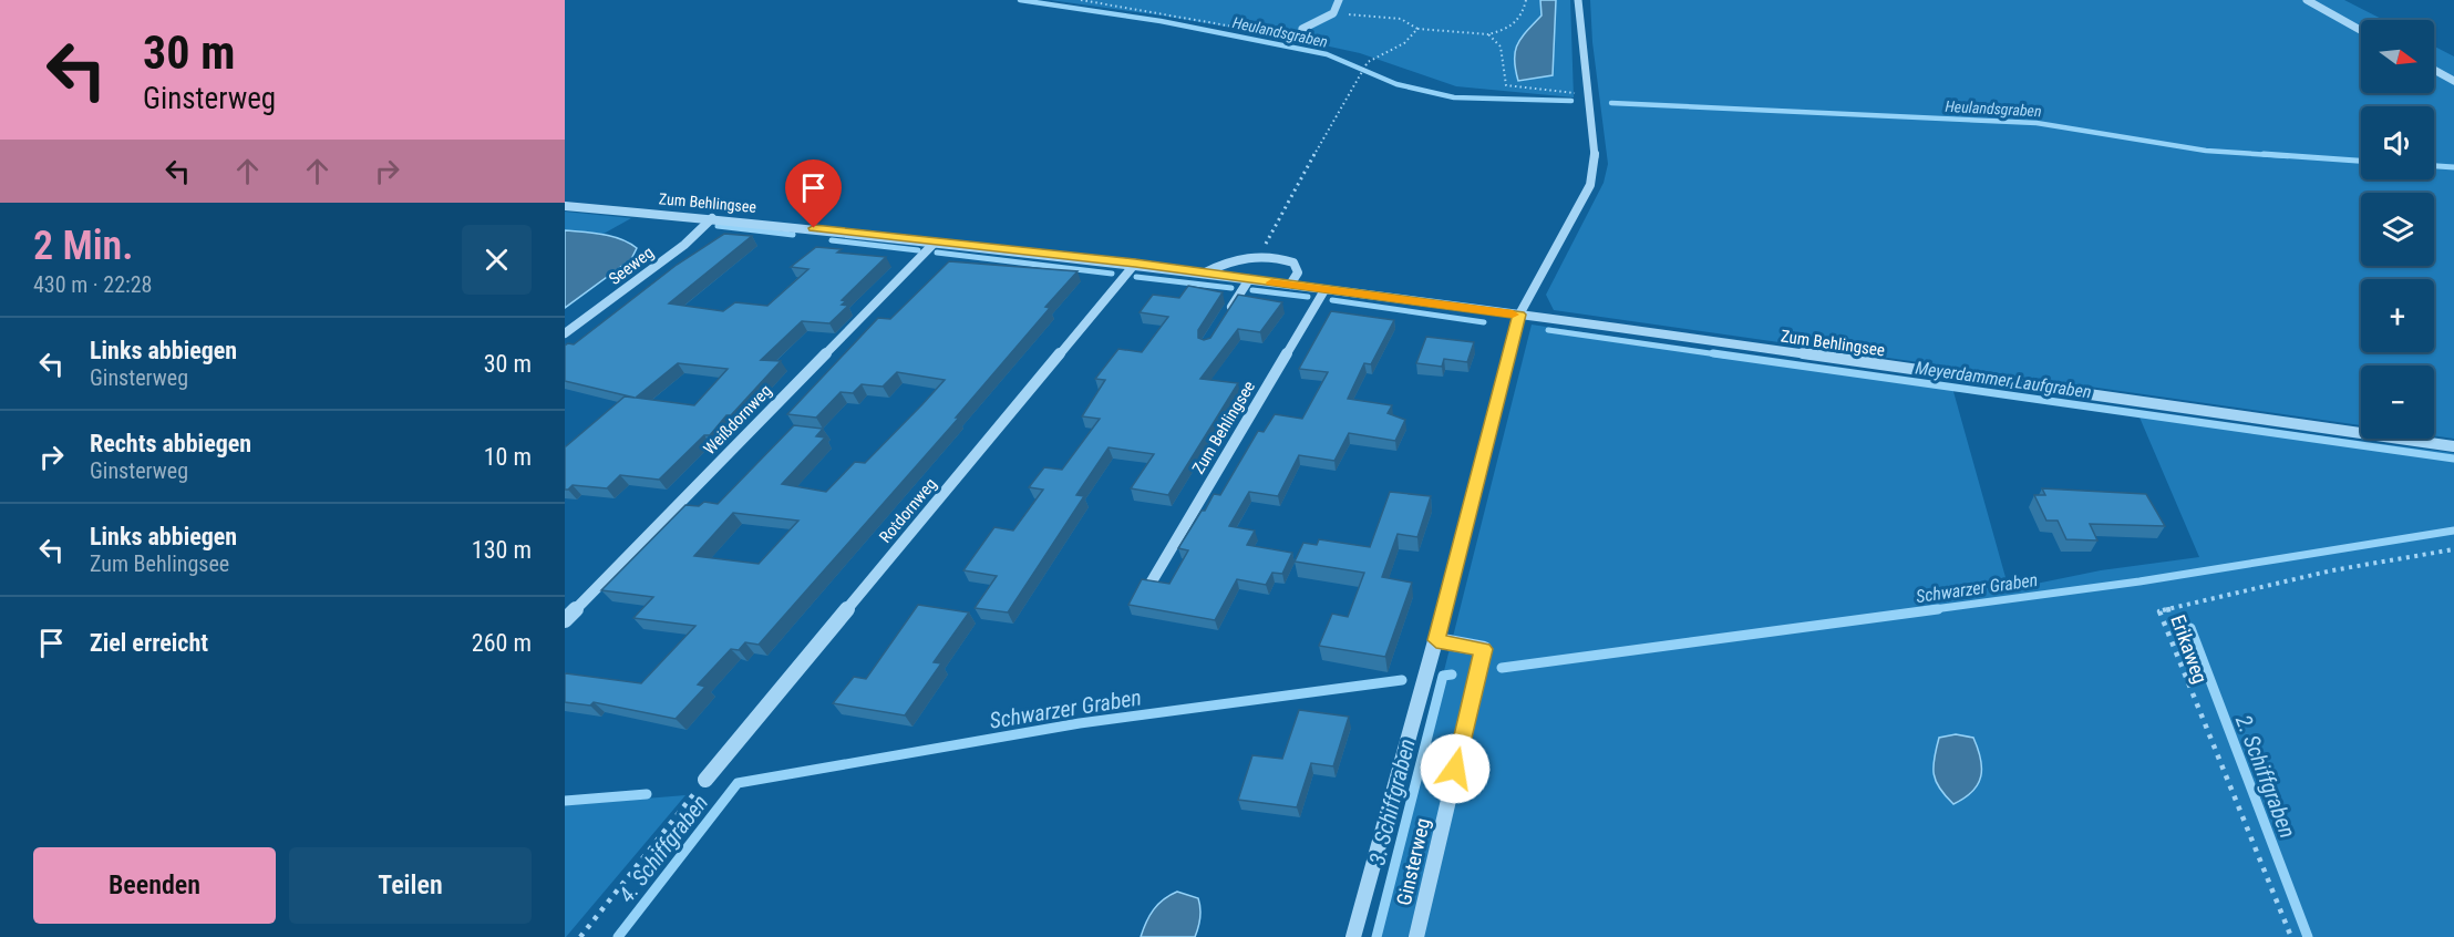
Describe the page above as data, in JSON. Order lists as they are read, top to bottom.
{
  "streets": {
    "street": [
      "Zum Behlingsee",
      "Seeweg",
      "Weißdornweg",
      "Rotdornweg",
      "Ginsterweg"
    ],
    "path": ["Erikaweg"]
  },
  "crossings": [
    ["Zum Behlingsee", "Seeweg"],
    ["Zum Behlingsee", "Weißdornweg"],
    ["Zum Behlingsee", "Rotdornweg"],
    ["Zum Behlingsee", "Ginsterweg"]
  ],
  "water": [
    "Heulandsgraben",
    "Meyerdammer Laufgraben",
    "Schwarzer Graben",
    "2. Schiffgraben",
    "3. Schiffgraben",
    "4. Schiffgraben"
  ],
  "north": "right",
  "page": {
    "turn": ["30 m", "Ginsterweg"],
    "map_buttons": ["+", "−"],
    "heading": ["2 Min.", "430 m · 22:28"],
    "list": [
      {
        "name": "Links abbiegen",
        "note": "Ginsterweg",
        "value": "30 m"
      },
      {
        "name": "Rechts abbiegen",
        "note": "Ginsterweg",
        "value": "10 m"
      },
      {
        "name": "Links abbiegen",
        "note": "Zum Behlingsee",
        "value": "130 m"
      },
      {
        "name": "Ziel erreicht",
        "value": "260 m"
      }
    ],
    "buttons": ["Beenden", "Teilen"]
  }
}
